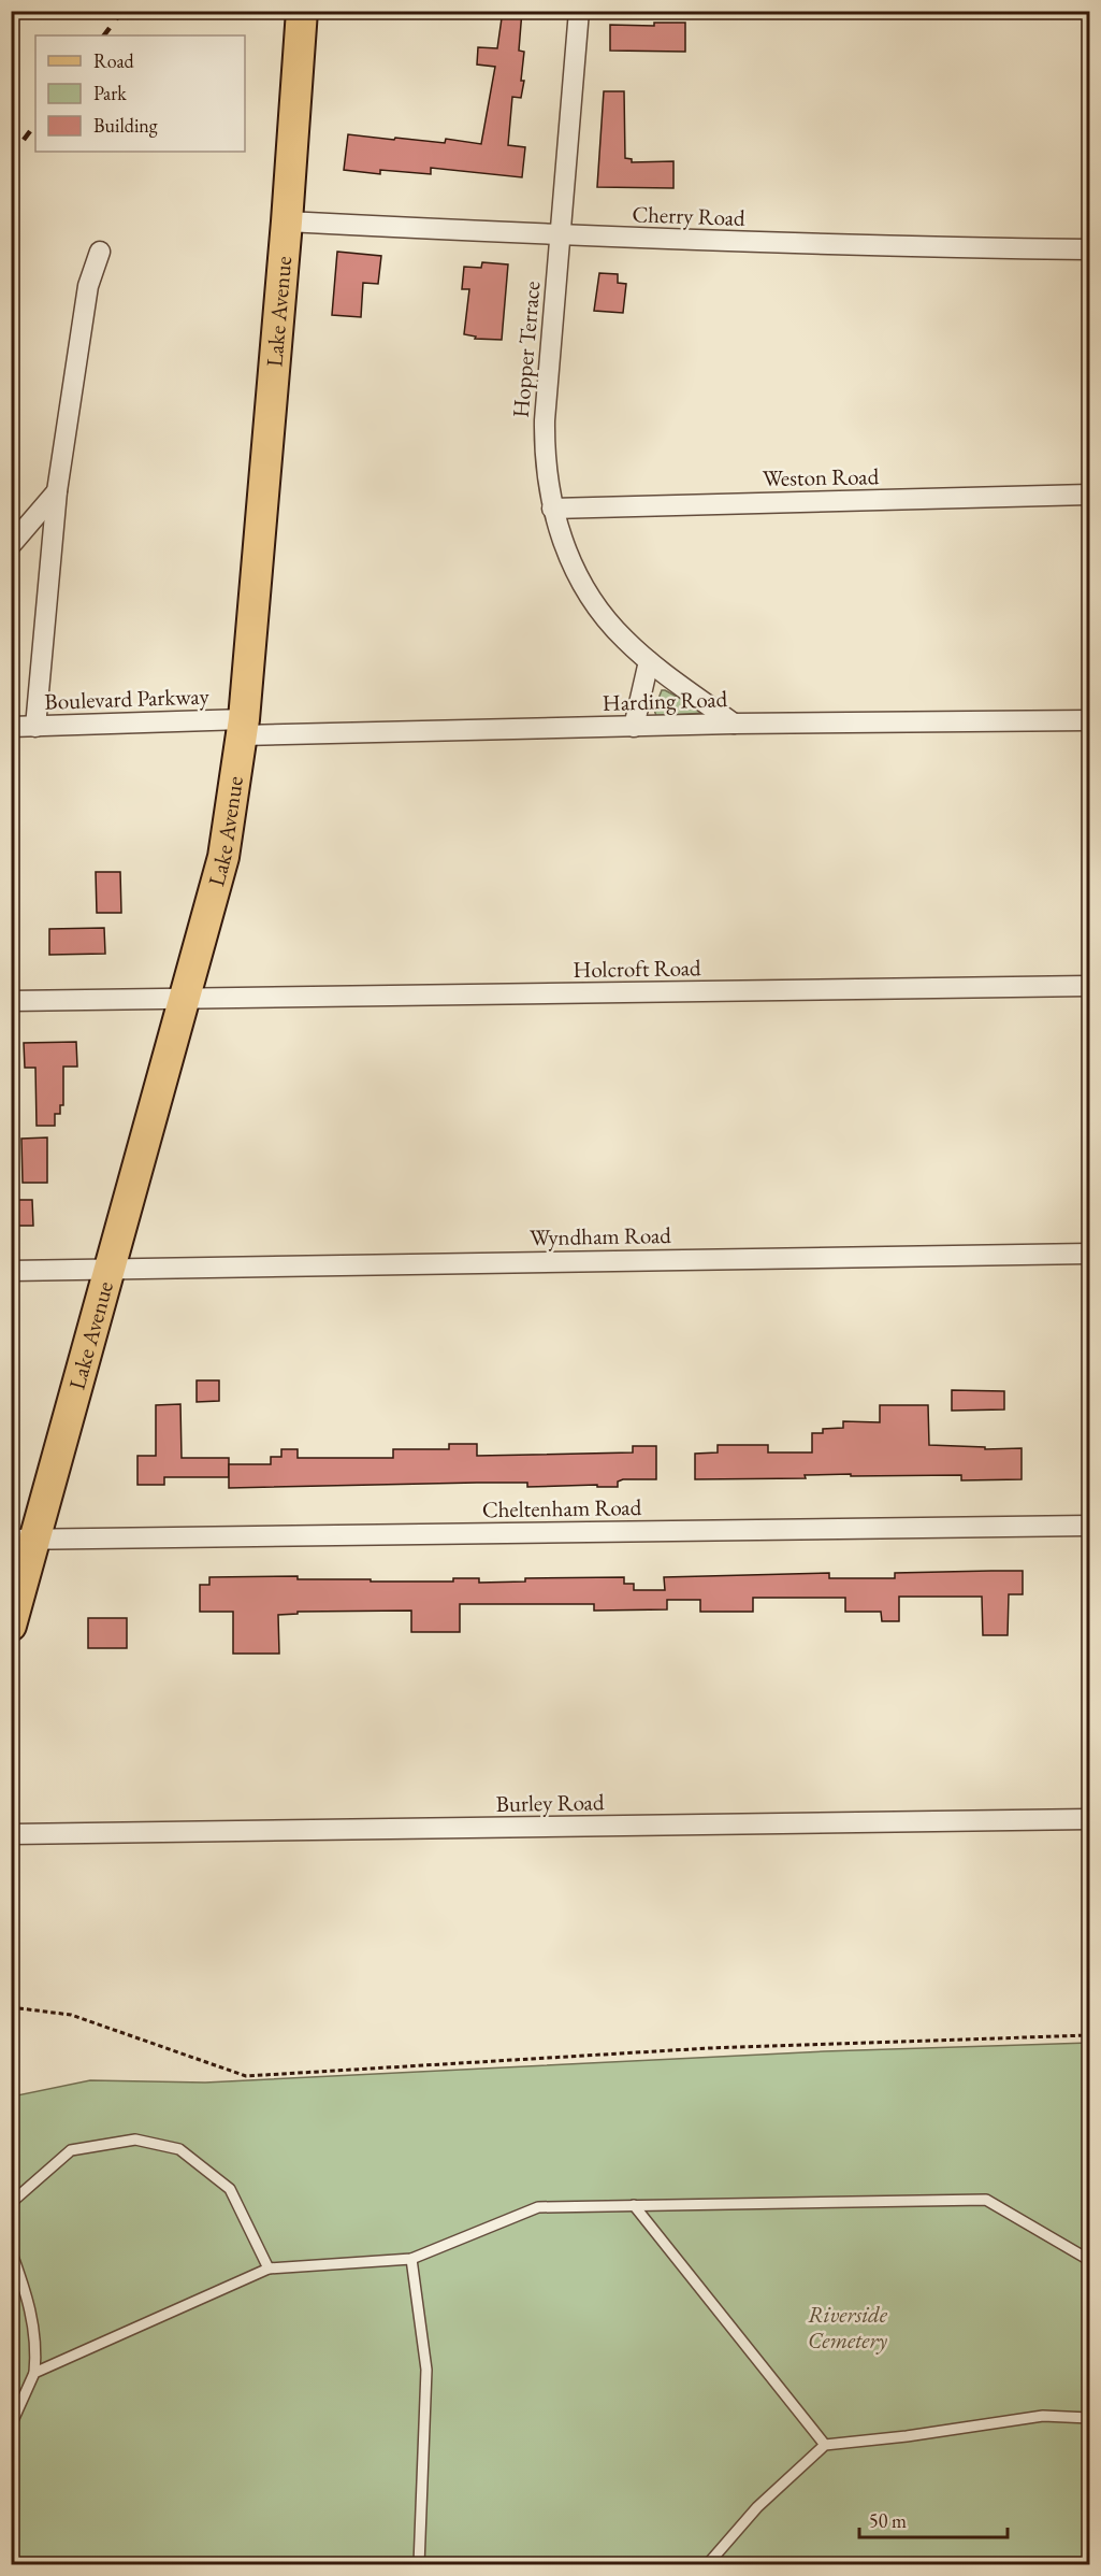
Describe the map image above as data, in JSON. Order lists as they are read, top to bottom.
{
  "streets": {
    "main road": ["Lake Avenue"],
    "street": [
      "Cherry Road",
      "Hopper Terrace",
      "Weston Road",
      "Boulevard Parkway",
      "Harding Road",
      "Holcroft Road",
      "Wyndham Road",
      "Cheltenham Road",
      "Burley Road"
    ]
  },
  "crossings": [
    ["Cherry Road", "Lake Avenue"],
    ["Cherry Road", "Hopper Terrace"],
    ["Lake Avenue", "Boulevard Parkway"],
    ["Lake Avenue", "Harding Road"],
    ["Lake Avenue", "Holcroft Road"],
    ["Lake Avenue", "Wyndham Road"],
    ["Lake Avenue", "Cheltenham Road"],
    ["Hopper Terrace", "Weston Road"],
    ["Hopper Terrace", "Harding Road"],
    ["Boulevard Parkway", "Harding Road"]
  ],
  "parks": ["Riverside Cemetery"],
  "legend": ["Road", "Park", "Building"],
  "scale_bar": "50 m"
}
